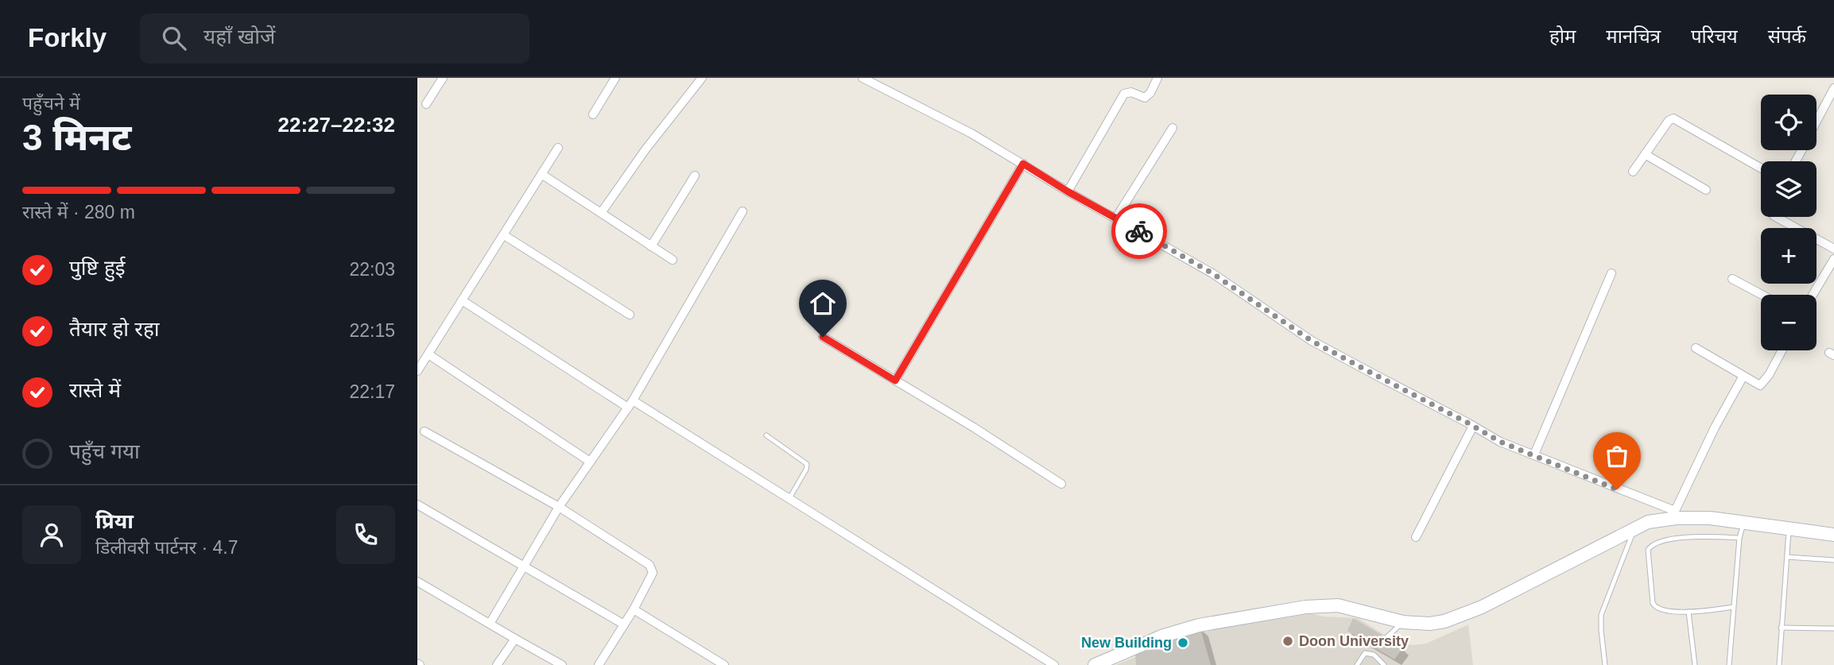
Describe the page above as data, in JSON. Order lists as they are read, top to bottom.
{
  "places": ["Doon University", "New Building"],
  "page": {
    "header": "Forkly",
    "search": "यहाँ खोजें",
    "nav": [
      "होम",
      "मानचित्र",
      "परिचय",
      "संपर्क"
    ],
    "heading": ["3 मिनट", "पहुँचने में", "22:27–22:32"],
    "panel": ["प्रिया", "डिलीवरी पार्टनर · 4.7"],
    "map_buttons": ["+", "−"],
    "bar": "रास्ते में · 280 m",
    "list": [
      ["पुष्टि हुई", "22:03"],
      ["तैयार हो रहा", "22:15"],
      ["रास्ते में", "22:17"],
      "पहुँच गया"
    ]
  }
}
